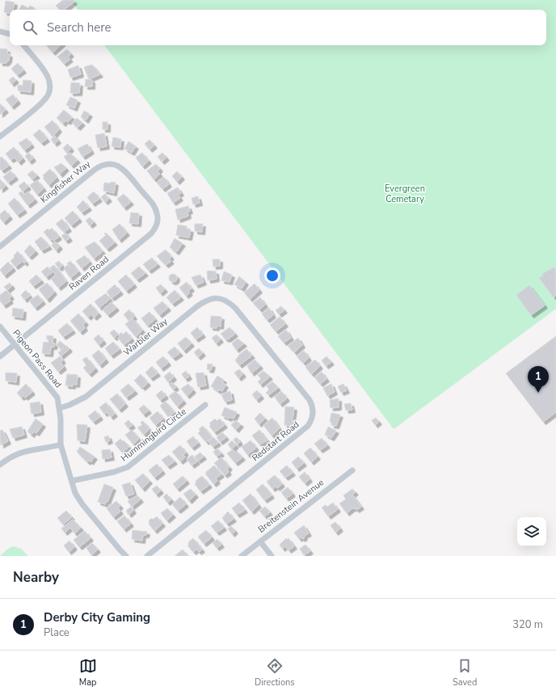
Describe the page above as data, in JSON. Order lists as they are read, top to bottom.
{
  "streets": {
    "street": [
      "Kingfisher Way",
      "Raven Road",
      "Warbler Way",
      "Pigeon Pass Road",
      "Hummingbird Circle",
      "Redstart Road",
      "Breitenstein Avenue"
    ]
  },
  "crossings": [
    ["Kingfisher Way", "Raven Road"],
    ["Raven Road", "Pigeon Pass Road"],
    ["Warbler Way", "Pigeon Pass Road"],
    ["Warbler Way", "Redstart Road"],
    ["Pigeon Pass Road", "Hummingbird Circle"]
  ],
  "parks": ["Evergreen Cemetary"],
  "page": {
    "search": "Search here",
    "pins": "1",
    "heading": "Nearby",
    "list": [
      {
        "mark": "1",
        "name": "Derby City Gaming",
        "note": "Place",
        "value": "320 m"
      }
    ],
    "nav": ["Map", "Directions", "Saved"]
  }
}
